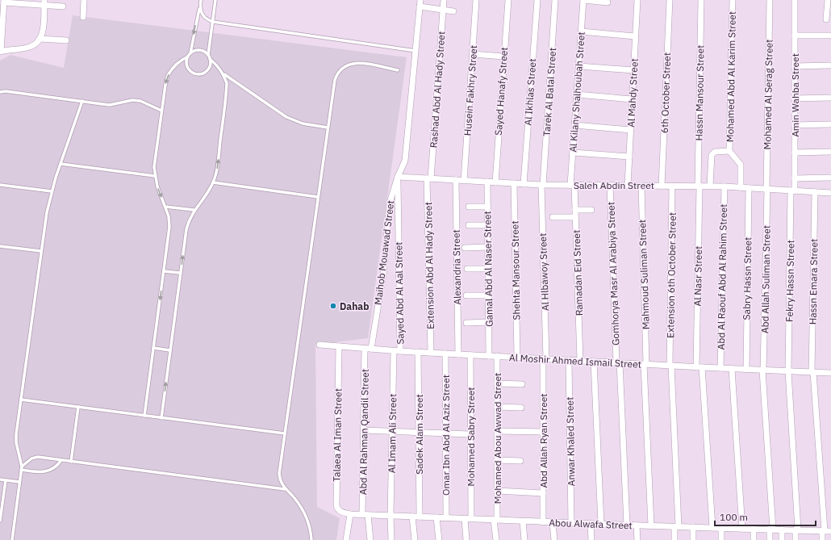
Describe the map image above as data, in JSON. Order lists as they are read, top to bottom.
{
  "streets": {
    "street": [
      "Mohamed Abd Al Karim Street",
      "Rashad Abd Al Hady Street",
      "Husein Fakhry Street",
      "Sayed Hanafy Street",
      "Al Ikhlas Street",
      "Tarek Al Batal Street",
      "Al Kilany Shalhoubah Street",
      "Al Mahdy Street",
      "6th October Street",
      "Hassn Mansour Street",
      "Mohamed Al Serag Street",
      "Amin Wahba Street",
      "Saleh Abdin Street",
      "Maihob Mouawad Street",
      "Extension Abd Al Hady Street",
      "Alexandria Street",
      "Gamal Abd Al Naser Street",
      "Shehta Mansour Street",
      "Al Hlbawoy Street",
      "Ramadan Eid Street",
      "Gomhorya Masr Al Arabiya Street",
      "Mahmoud Suliman Street",
      "Extension 6th October Street",
      "Al Nasr Street",
      "Abd Al Raouf Abd Al Rahim Street",
      "Sabry Hassn Street",
      "Abd Allah Suliman Street",
      "Fekry Hassn Street",
      "Hassn Emara Street",
      "Sayed Abd Al Aal Street",
      "Al Moshir Ahmed Ismail Street",
      "Abd Al Rahman Qandil Street",
      "Al Imam Ali Street",
      "Sadek Alam Street",
      "Talaea Al Iman Street",
      "Omar Ibn Abd Al Aziz Street",
      "Mohamed Sabry Street",
      "Mohamed Abou Awwad Street",
      "Abd Allah Ryan Street",
      "Anwar Khaled Street",
      "Abou Alwafa Street"
    ]
  },
  "crossings": [
    ["Mohamed Abd Al Karim Street", "Saleh Abdin Street"],
    ["Rashad Abd Al Hady Street", "Saleh Abdin Street"],
    ["Rashad Abd Al Hady Street", "Extension Abd Al Hady Street"],
    ["Husein Fakhry Street", "Saleh Abdin Street"],
    ["Sayed Hanafy Street", "Saleh Abdin Street"],
    ["Al Ikhlas Street", "Saleh Abdin Street"],
    ["Tarek Al Batal Street", "Saleh Abdin Street"],
    ["Tarek Al Batal Street", "Al Hlbawoy Street"],
    ["Al Kilany Shalhoubah Street", "Saleh Abdin Street"],
    ["Al Kilany Shalhoubah Street", "Ramadan Eid Street"],
    ["Al Mahdy Street", "Saleh Abdin Street"],
    ["6th October Street", "Saleh Abdin Street"],
    ["Hassn Mansour Street", "Saleh Abdin Street"],
    ["Hassn Mansour Street", "Al Nasr Street"],
    ["Mohamed Al Serag Street", "Saleh Abdin Street"],
    ["Mohamed Al Serag Street", "Abd Allah Suliman Street"],
    ["Amin Wahba Street", "Saleh Abdin Street"],
    ["Amin Wahba Street", "Fekry Hassn Street"],
    ["Saleh Abdin Street", "Maihob Mouawad Street"],
    ["Saleh Abdin Street", "Extension Abd Al Hady Street"],
    ["Saleh Abdin Street", "Alexandria Street"],
    ["Saleh Abdin Street", "Gamal Abd Al Naser Street"],
    ["Saleh Abdin Street", "Shehta Mansour Street"],
    ["Saleh Abdin Street", "Al Hlbawoy Street"],
    ["Saleh Abdin Street", "Ramadan Eid Street"],
    ["Saleh Abdin Street", "Gomhorya Masr Al Arabiya Street"],
    ["Saleh Abdin Street", "Mahmoud Suliman Street"],
    ["Saleh Abdin Street", "Extension 6th October Street"],
    ["Saleh Abdin Street", "Al Nasr Street"],
    ["Saleh Abdin Street", "Abd Al Raouf Abd Al Rahim Street"],
    ["Saleh Abdin Street", "Sabry Hassn Street"],
    ["Saleh Abdin Street", "Abd Allah Suliman Street"],
    ["Saleh Abdin Street", "Fekry Hassn Street"],
    ["Saleh Abdin Street", "Hassn Emara Street"],
    ["Saleh Abdin Street", "Sayed Abd Al Aal Street"],
    ["Maihob Mouawad Street", "Sayed Abd Al Aal Street"],
    ["Maihob Mouawad Street", "Al Moshir Ahmed Ismail Street"],
    ["Maihob Mouawad Street", "Abd Al Rahman Qandil Street"],
    ["Extension Abd Al Hady Street", "Al Moshir Ahmed Ismail Street"],
    ["Alexandria Street", "Al Moshir Ahmed Ismail Street"],
    ["Gamal Abd Al Naser Street", "Al Moshir Ahmed Ismail Street"],
    ["Shehta Mansour Street", "Al Moshir Ahmed Ismail Street"],
    ["Al Hlbawoy Street", "Al Moshir Ahmed Ismail Street"],
    ["Al Hlbawoy Street", "Abd Allah Ryan Street"],
    ["Ramadan Eid Street", "Al Moshir Ahmed Ismail Street"],
    ["Gomhorya Masr Al Arabiya Street", "Al Moshir Ahmed Ismail Street"],
    ["Gomhorya Masr Al Arabiya Street", "Abou Alwafa Street"],
    ["Mahmoud Suliman Street", "Al Moshir Ahmed Ismail Street"],
    ["Mahmoud Suliman Street", "Abou Alwafa Street"],
    ["Extension 6th October Street", "Al Moshir Ahmed Ismail Street"],
    ["Extension 6th October Street", "Abou Alwafa Street"],
    ["Al Nasr Street", "Al Moshir Ahmed Ismail Street"],
    ["Al Nasr Street", "Abou Alwafa Street"],
    ["Abd Al Raouf Abd Al Rahim Street", "Al Moshir Ahmed Ismail Street"],
    ["Sabry Hassn Street", "Al Moshir Ahmed Ismail Street"],
    ["Abd Allah Suliman Street", "Al Moshir Ahmed Ismail Street"],
    ["Abd Allah Suliman Street", "Abou Alwafa Street"],
    ["Fekry Hassn Street", "Al Moshir Ahmed Ismail Street"],
    ["Fekry Hassn Street", "Abou Alwafa Street"],
    ["Hassn Emara Street", "Al Moshir Ahmed Ismail Street"],
    ["Hassn Emara Street", "Abou Alwafa Street"],
    ["Sayed Abd Al Aal Street", "Al Moshir Ahmed Ismail Street"],
    ["Al Moshir Ahmed Ismail Street", "Abd Al Rahman Qandil Street"],
    ["Al Moshir Ahmed Ismail Street", "Al Imam Ali Street"],
    ["Al Moshir Ahmed Ismail Street", "Sadek Alam Street"],
    ["Al Moshir Ahmed Ismail Street", "Talaea Al Iman Street"],
    ["Al Moshir Ahmed Ismail Street", "Omar Ibn Abd Al Aziz Street"],
    ["Al Moshir Ahmed Ismail Street", "Mohamed Sabry Street"],
    ["Al Moshir Ahmed Ismail Street", "Mohamed Abou Awwad Street"],
    ["Al Moshir Ahmed Ismail Street", "Abd Allah Ryan Street"],
    ["Al Moshir Ahmed Ismail Street", "Anwar Khaled Street"],
    ["Abd Al Rahman Qandil Street", "Abou Alwafa Street"],
    ["Al Imam Ali Street", "Abou Alwafa Street"],
    ["Sadek Alam Street", "Abou Alwafa Street"],
    ["Talaea Al Iman Street", "Abou Alwafa Street"],
    ["Omar Ibn Abd Al Aziz Street", "Abou Alwafa Street"],
    ["Mohamed Sabry Street", "Abou Alwafa Street"],
    ["Mohamed Abou Awwad Street", "Abou Alwafa Street"],
    ["Abd Allah Ryan Street", "Abou Alwafa Street"],
    ["Anwar Khaled Street", "Abou Alwafa Street"]
  ],
  "places": ["Dahab"],
  "scale_bar": "100 m"
}
